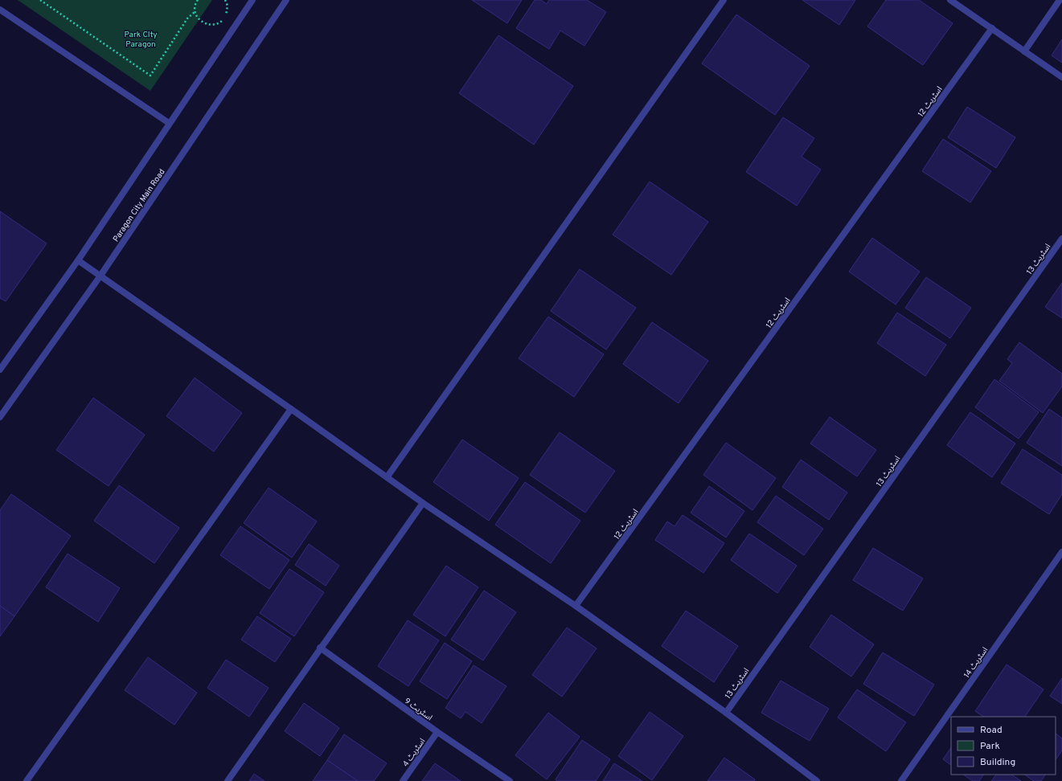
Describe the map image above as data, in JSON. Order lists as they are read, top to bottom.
{
  "streets": {
    "street": [
      "اسٹریٹ 12",
      "Paragon City Main Road",
      "اسٹریٹ 13",
      "اسٹریٹ 14",
      "اسٹریٹ 9",
      "اسٹریٹ 4"
    ]
  },
  "crossings": [
    ["اسٹریٹ 9", "اسٹریٹ 4"]
  ],
  "parks": ["Park CIty Paragon"],
  "legend": ["Road", "Park", "Building"]
}
